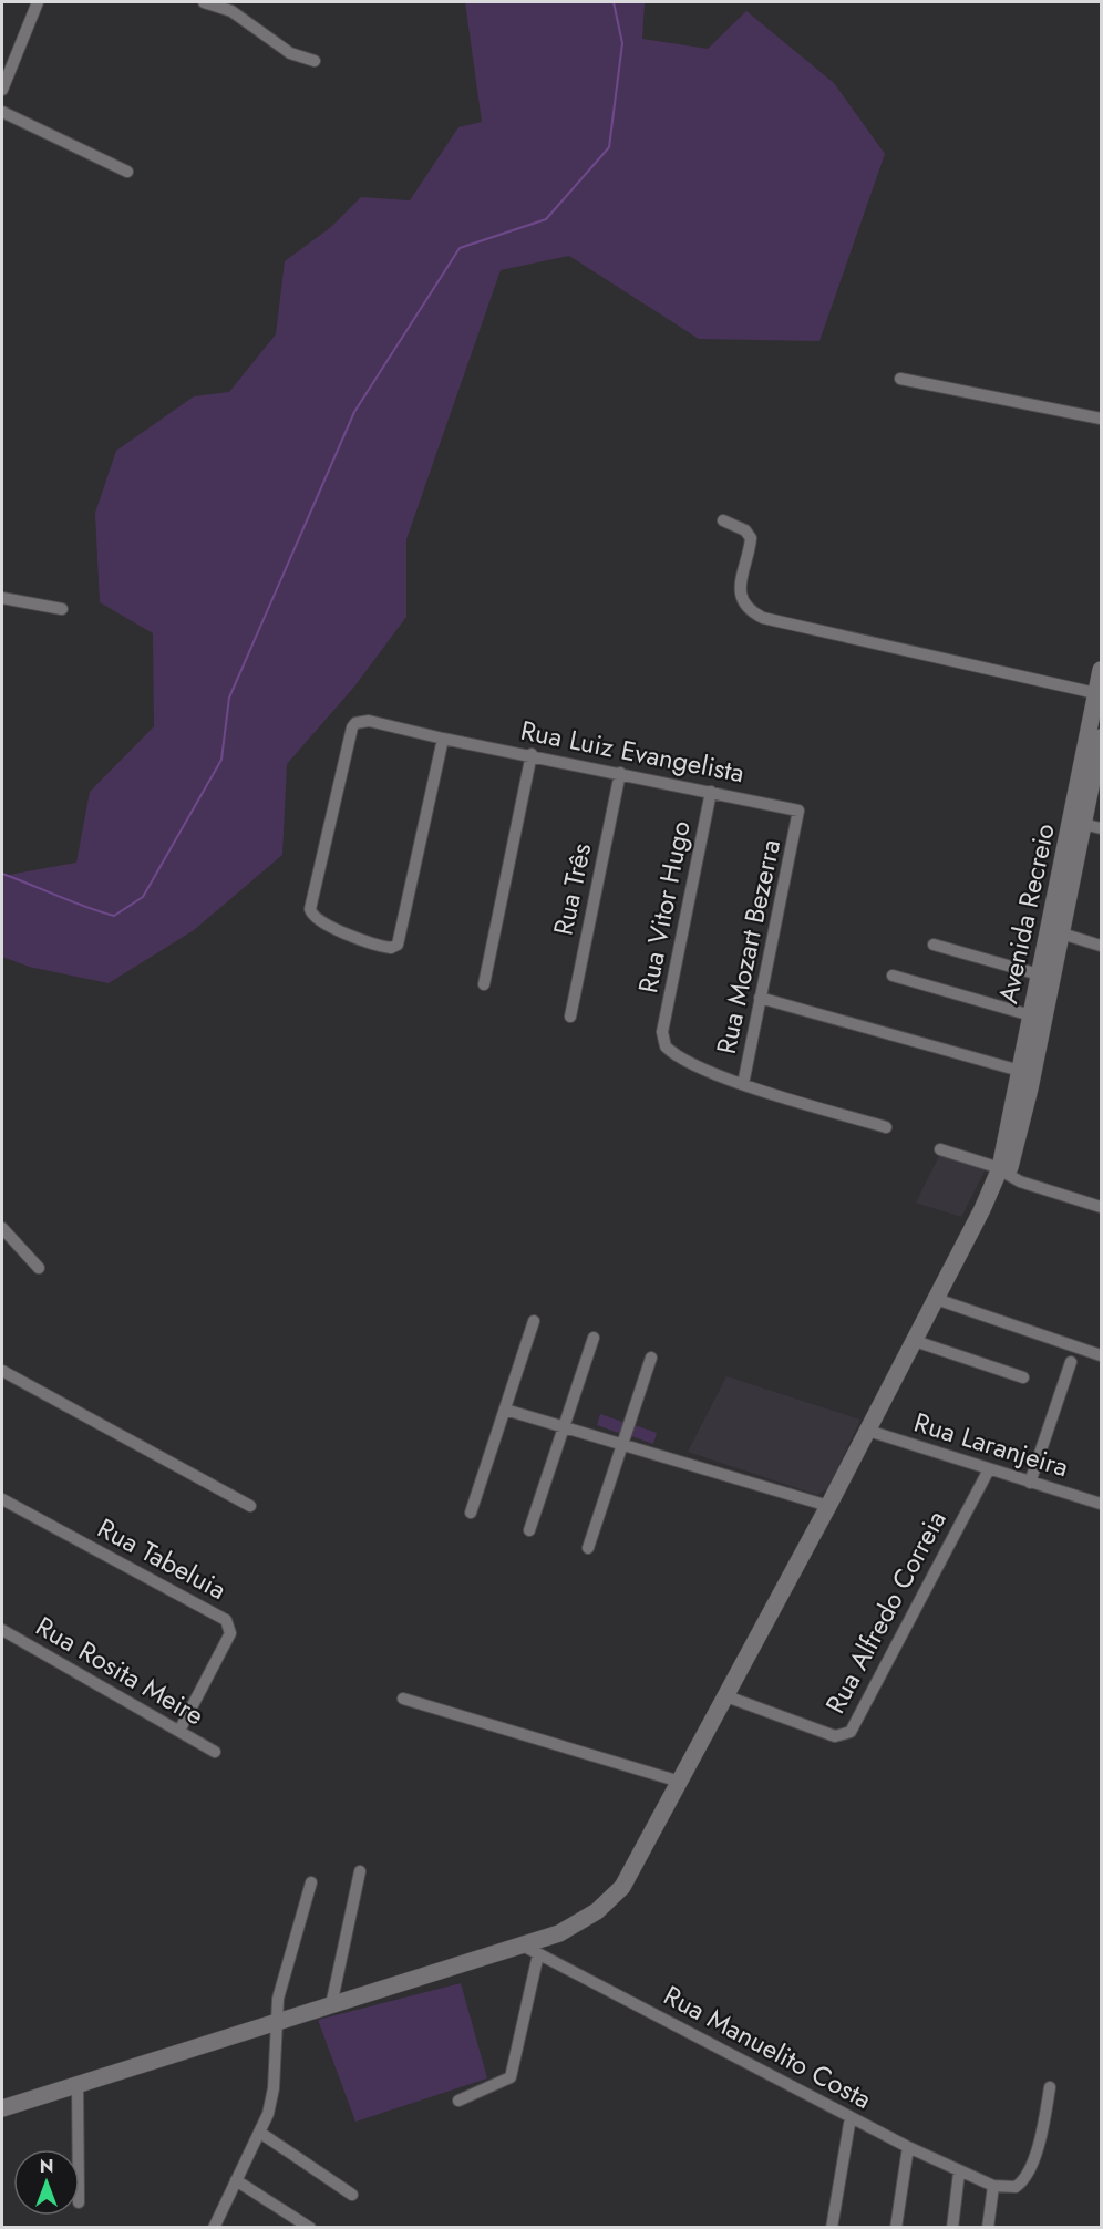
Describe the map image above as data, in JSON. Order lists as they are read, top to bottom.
{
  "streets": {
    "main road": ["Avenida Recreio"],
    "street": [
      "Rua Luiz Evangelista",
      "Rua Três",
      "Rua Vitor Hugo",
      "Rua Mozart Bezerra",
      "Rua Laranjeira",
      "Rua Tabeluia",
      "Rua Alfredo Correia",
      "Rua Rosita Meire",
      "Rua Manuelito Costa"
    ]
  },
  "crossings": [
    ["Rua Luiz Evangelista", "Rua Três"],
    ["Rua Luiz Evangelista", "Rua Vitor Hugo"],
    ["Rua Luiz Evangelista", "Rua Mozart Bezerra"],
    ["Rua Vitor Hugo", "Rua Mozart Bezerra"],
    ["Rua Laranjeira", "Rua Alfredo Correia"],
    ["Rua Tabeluia", "Rua Rosita Meire"]
  ],
  "north": "top"
}
